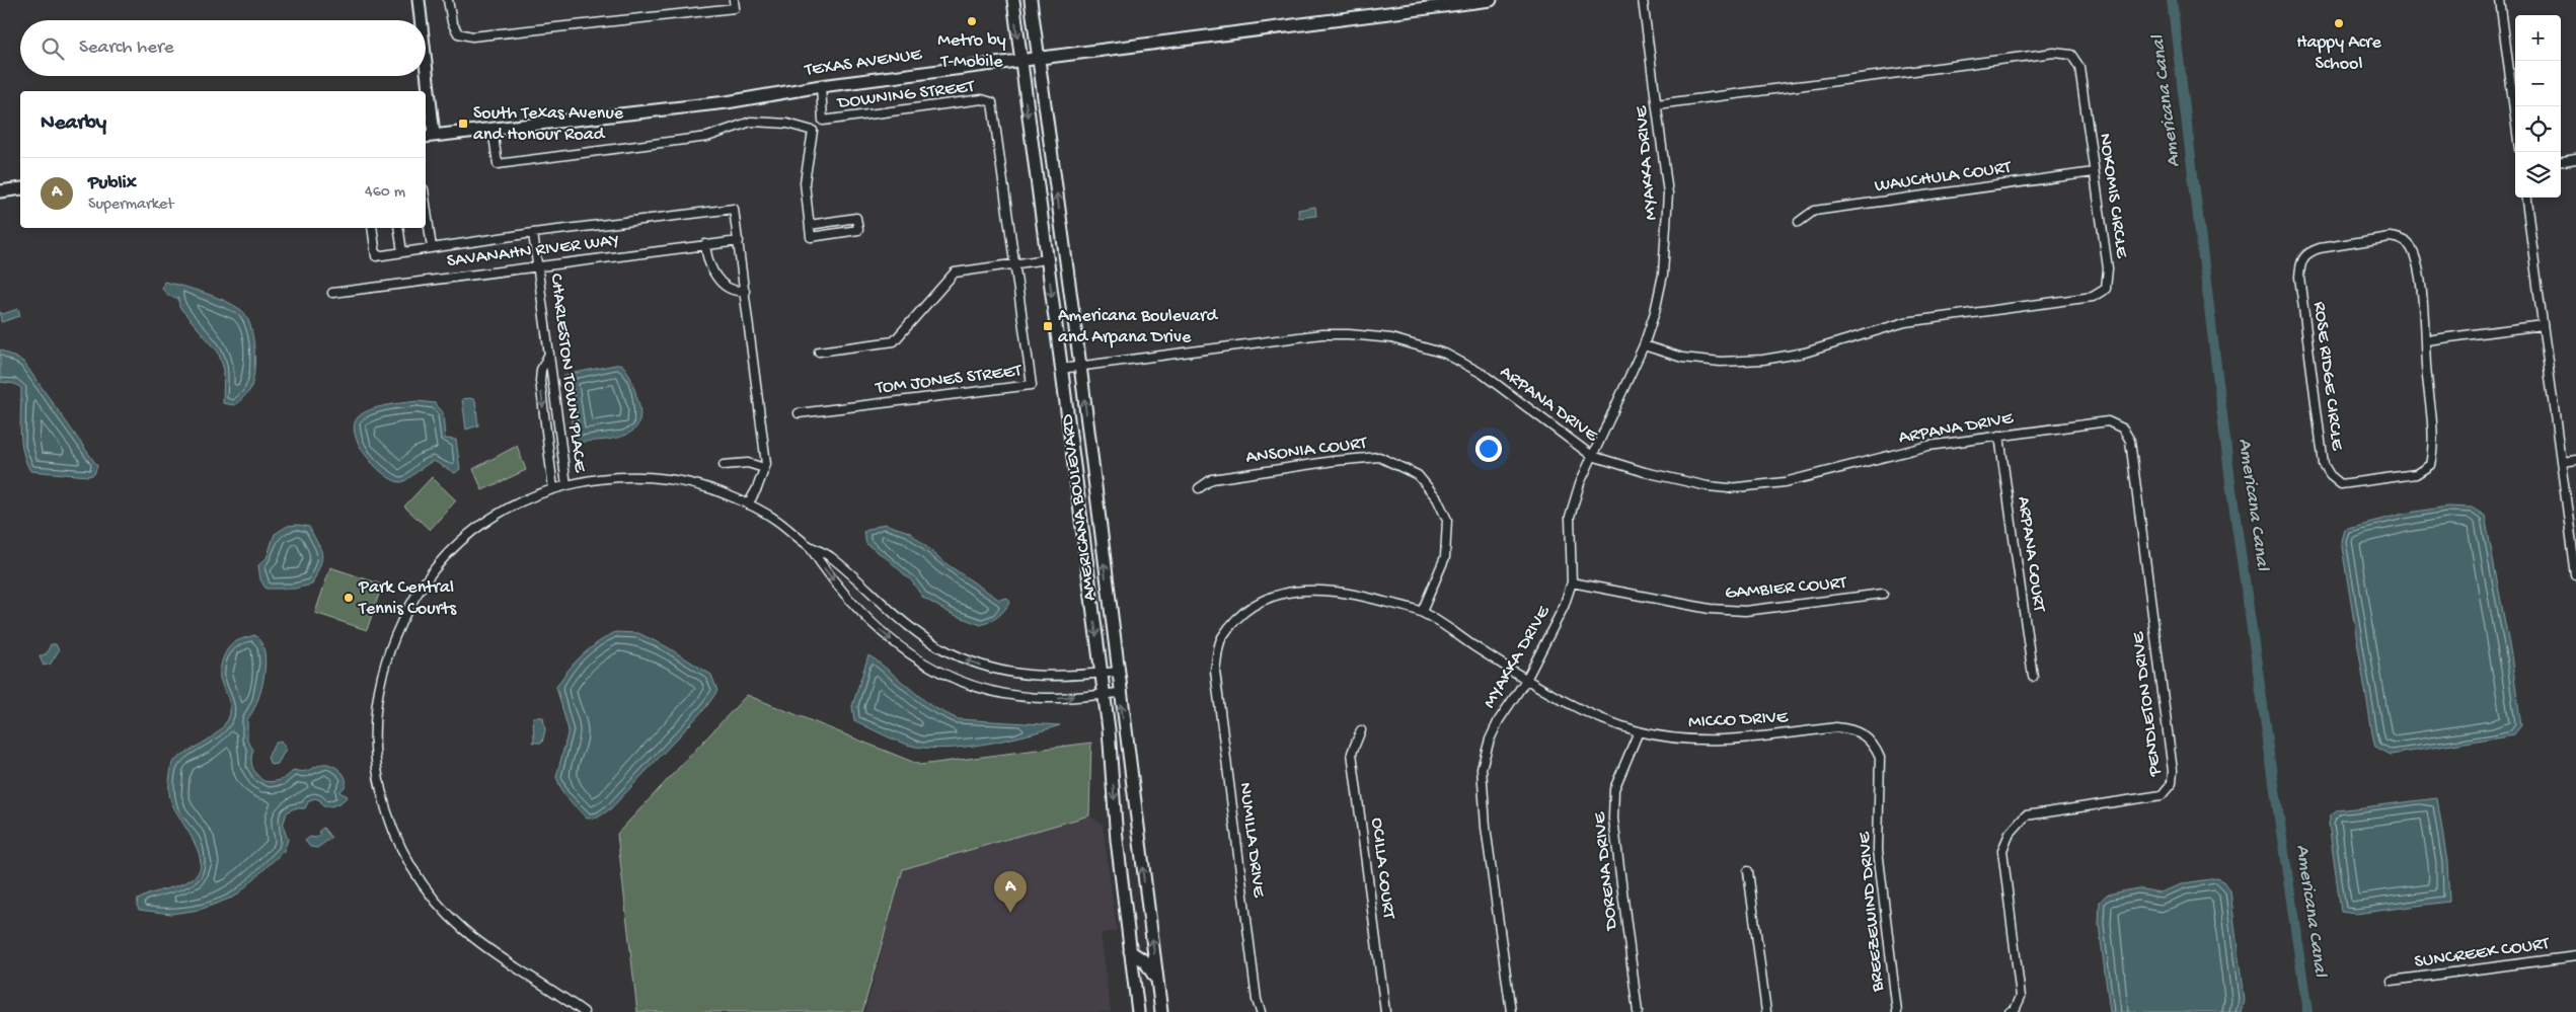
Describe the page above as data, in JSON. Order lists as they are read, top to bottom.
{
  "streets": {
    "main road": ["TEXAS AVENUE", "AMERICANA BOULEVARD"],
    "street": [
      "DOWNING STREET",
      "MYAKKA DRIVE",
      "WAUCHULA COURT",
      "NOKOMIS CIRCLE",
      "SAVANAHN RIVER WAY",
      "CHARLESTON TOWN PLACE",
      "ROSE RIDGE CIRCLE",
      "TOM JONES STREET",
      "ARPANA DRIVE",
      "ANSONIA COURT",
      "ARPANA COURT",
      "GAMBIER COURT",
      "PENDLETON DRIVE",
      "MICCO DRIVE",
      "NUMILLA DRIVE",
      "OCILLA COURT",
      "DORENA DRIVE",
      "BREEZEWIND DRIVE",
      "SUNCREEK COURT"
    ]
  },
  "crossings": [
    ["TEXAS AVENUE", "DOWNING STREET"],
    ["TEXAS AVENUE", "AMERICANA BOULEVARD"],
    ["DOWNING STREET", "TOM JONES STREET"],
    ["MYAKKA DRIVE", "NOKOMIS CIRCLE"],
    ["MYAKKA DRIVE", "ARPANA DRIVE"],
    ["MYAKKA DRIVE", "GAMBIER COURT"],
    ["MYAKKA DRIVE", "MICCO DRIVE"],
    ["WAUCHULA COURT", "NOKOMIS CIRCLE"],
    ["SAVANAHN RIVER WAY", "CHARLESTON TOWN PLACE"],
    ["ARPANA DRIVE", "AMERICANA BOULEVARD"],
    ["ARPANA DRIVE", "ARPANA COURT"],
    ["ARPANA DRIVE", "PENDLETON DRIVE"],
    ["ANSONIA COURT", "MICCO DRIVE"],
    ["MICCO DRIVE", "NUMILLA DRIVE"],
    ["MICCO DRIVE", "DORENA DRIVE"],
    ["MICCO DRIVE", "BREEZEWIND DRIVE"]
  ],
  "water": ["Americana Canal"],
  "places": {
    "other": ["Metro by T-Mobile", "Happy Acre School", "Park Central Tennis Courts"],
    "transit": ["South Texas Avenue and Honour Road", "Americana Boulevard and Arpana Drive"]
  },
  "page": {
    "map_buttons": ["+", "−"],
    "search": "Search here",
    "heading": "Nearby",
    "list": [
      {
        "mark": "A",
        "name": "Publix",
        "note": "Supermarket",
        "value": "460 m"
      }
    ],
    "pins": "A"
  }
}
